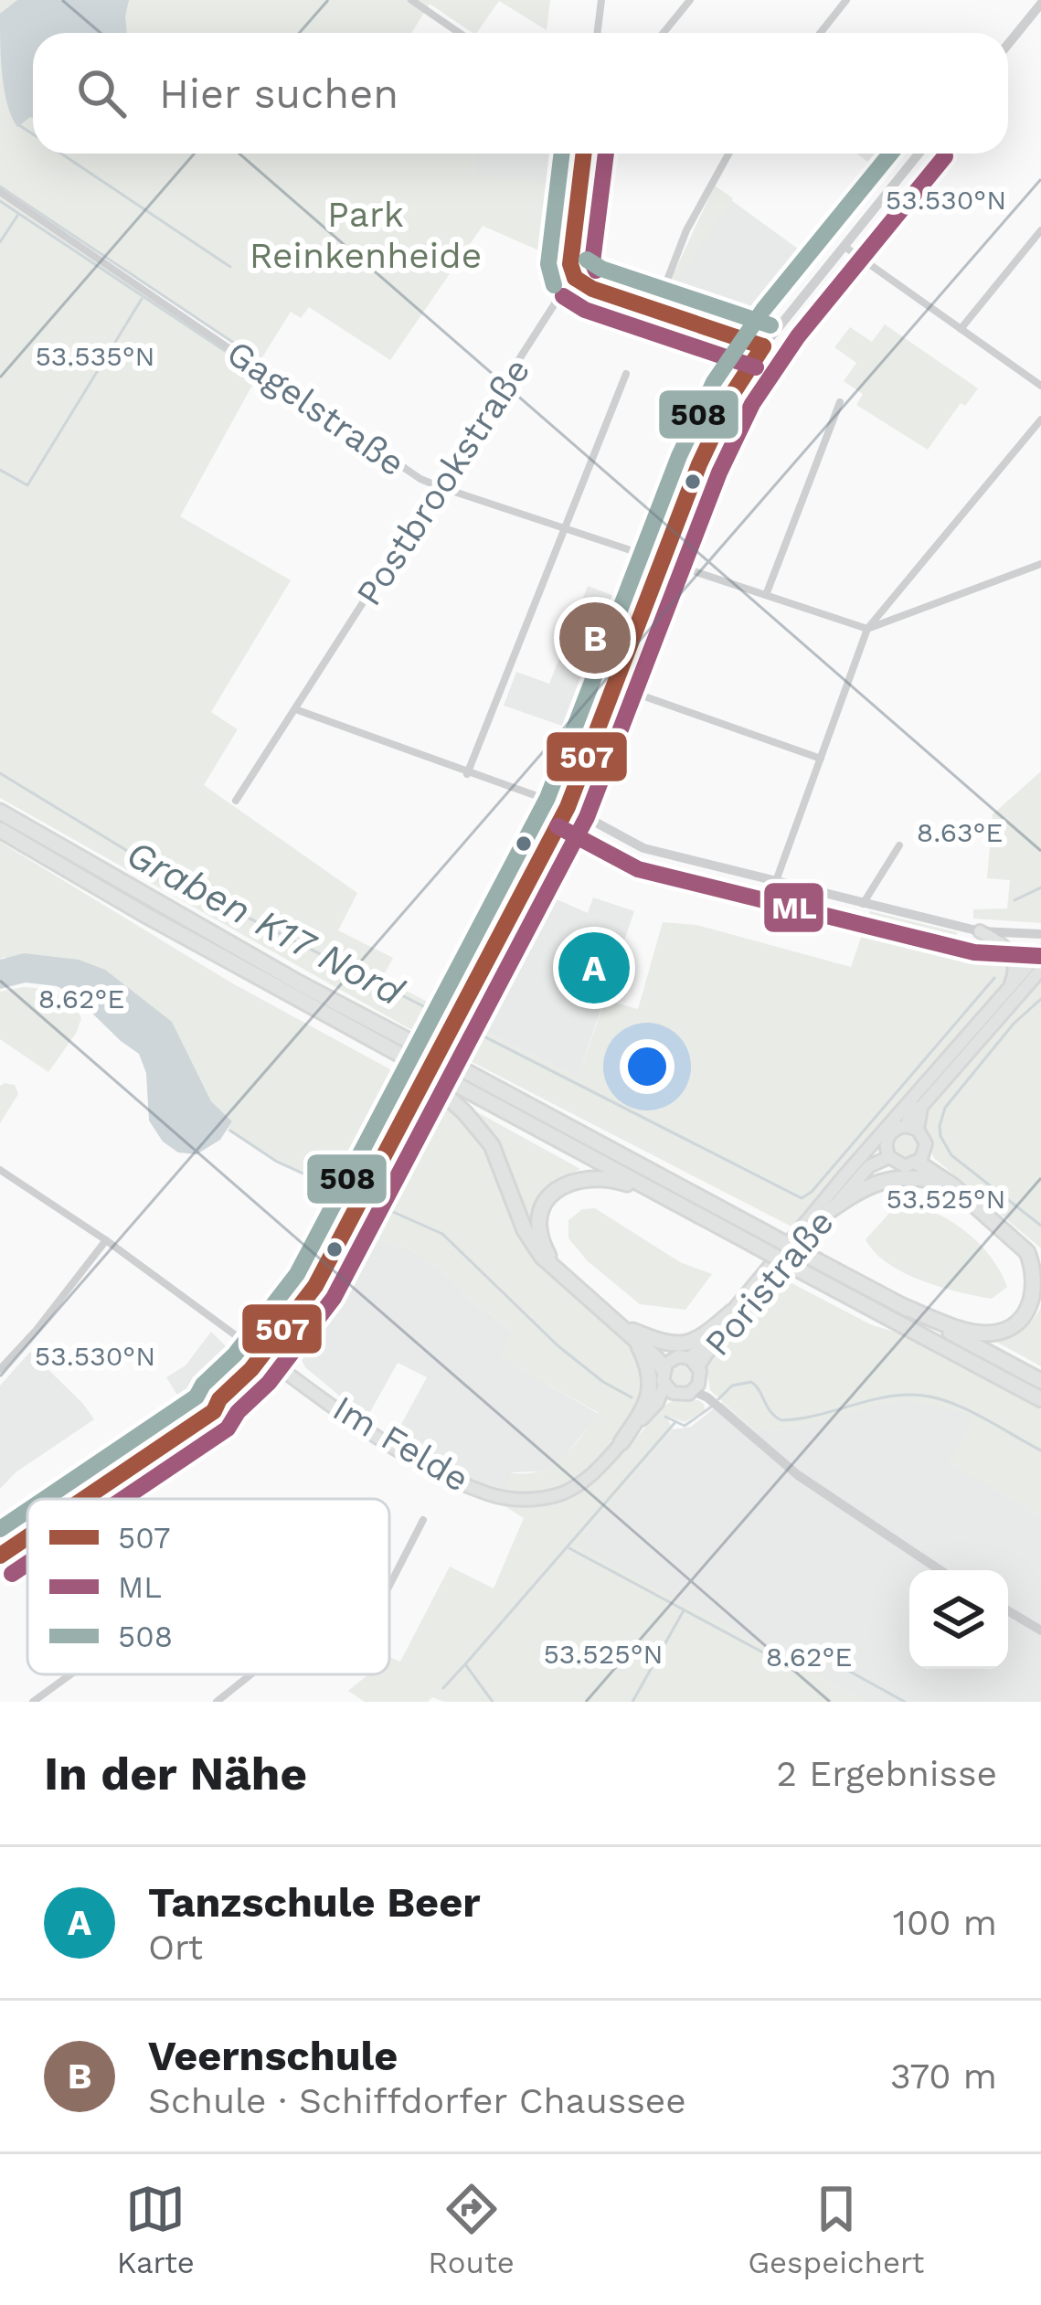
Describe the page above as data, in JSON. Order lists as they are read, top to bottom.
{
  "streets": {
    "main road": ["Poristraße", "Im Felde"],
    "street": ["Gagelstraße", "Postbrookstraße"]
  },
  "crossings": [
    ["Gagelstraße", "Postbrookstraße"]
  ],
  "water": ["Graben K17 Nord"],
  "parks": ["Park Reinkenheide"],
  "lines": ["transit line 507", "transit line ML", "transit line 508"],
  "legend": ["507", "ML", "508"],
  "page": {
    "search": "Hier suchen",
    "pins": ["B", "A"],
    "heading": ["In der Nähe", "2 Ergebnisse"],
    "list": [
      {
        "mark": "A",
        "name": "Tanzschule Beer",
        "note": "Ort",
        "value": "100 m"
      },
      {
        "mark": "B",
        "name": "Veernschule",
        "note": "Schule · Schiffdorfer Chaussee",
        "value": "370 m"
      }
    ],
    "nav": ["Karte", "Route", "Gespeichert"]
  },
  "coordinates": [
    "53.530°N",
    "53.535°N",
    "8.63°E",
    "8.62°E",
    "53.525°N"
  ]
}
